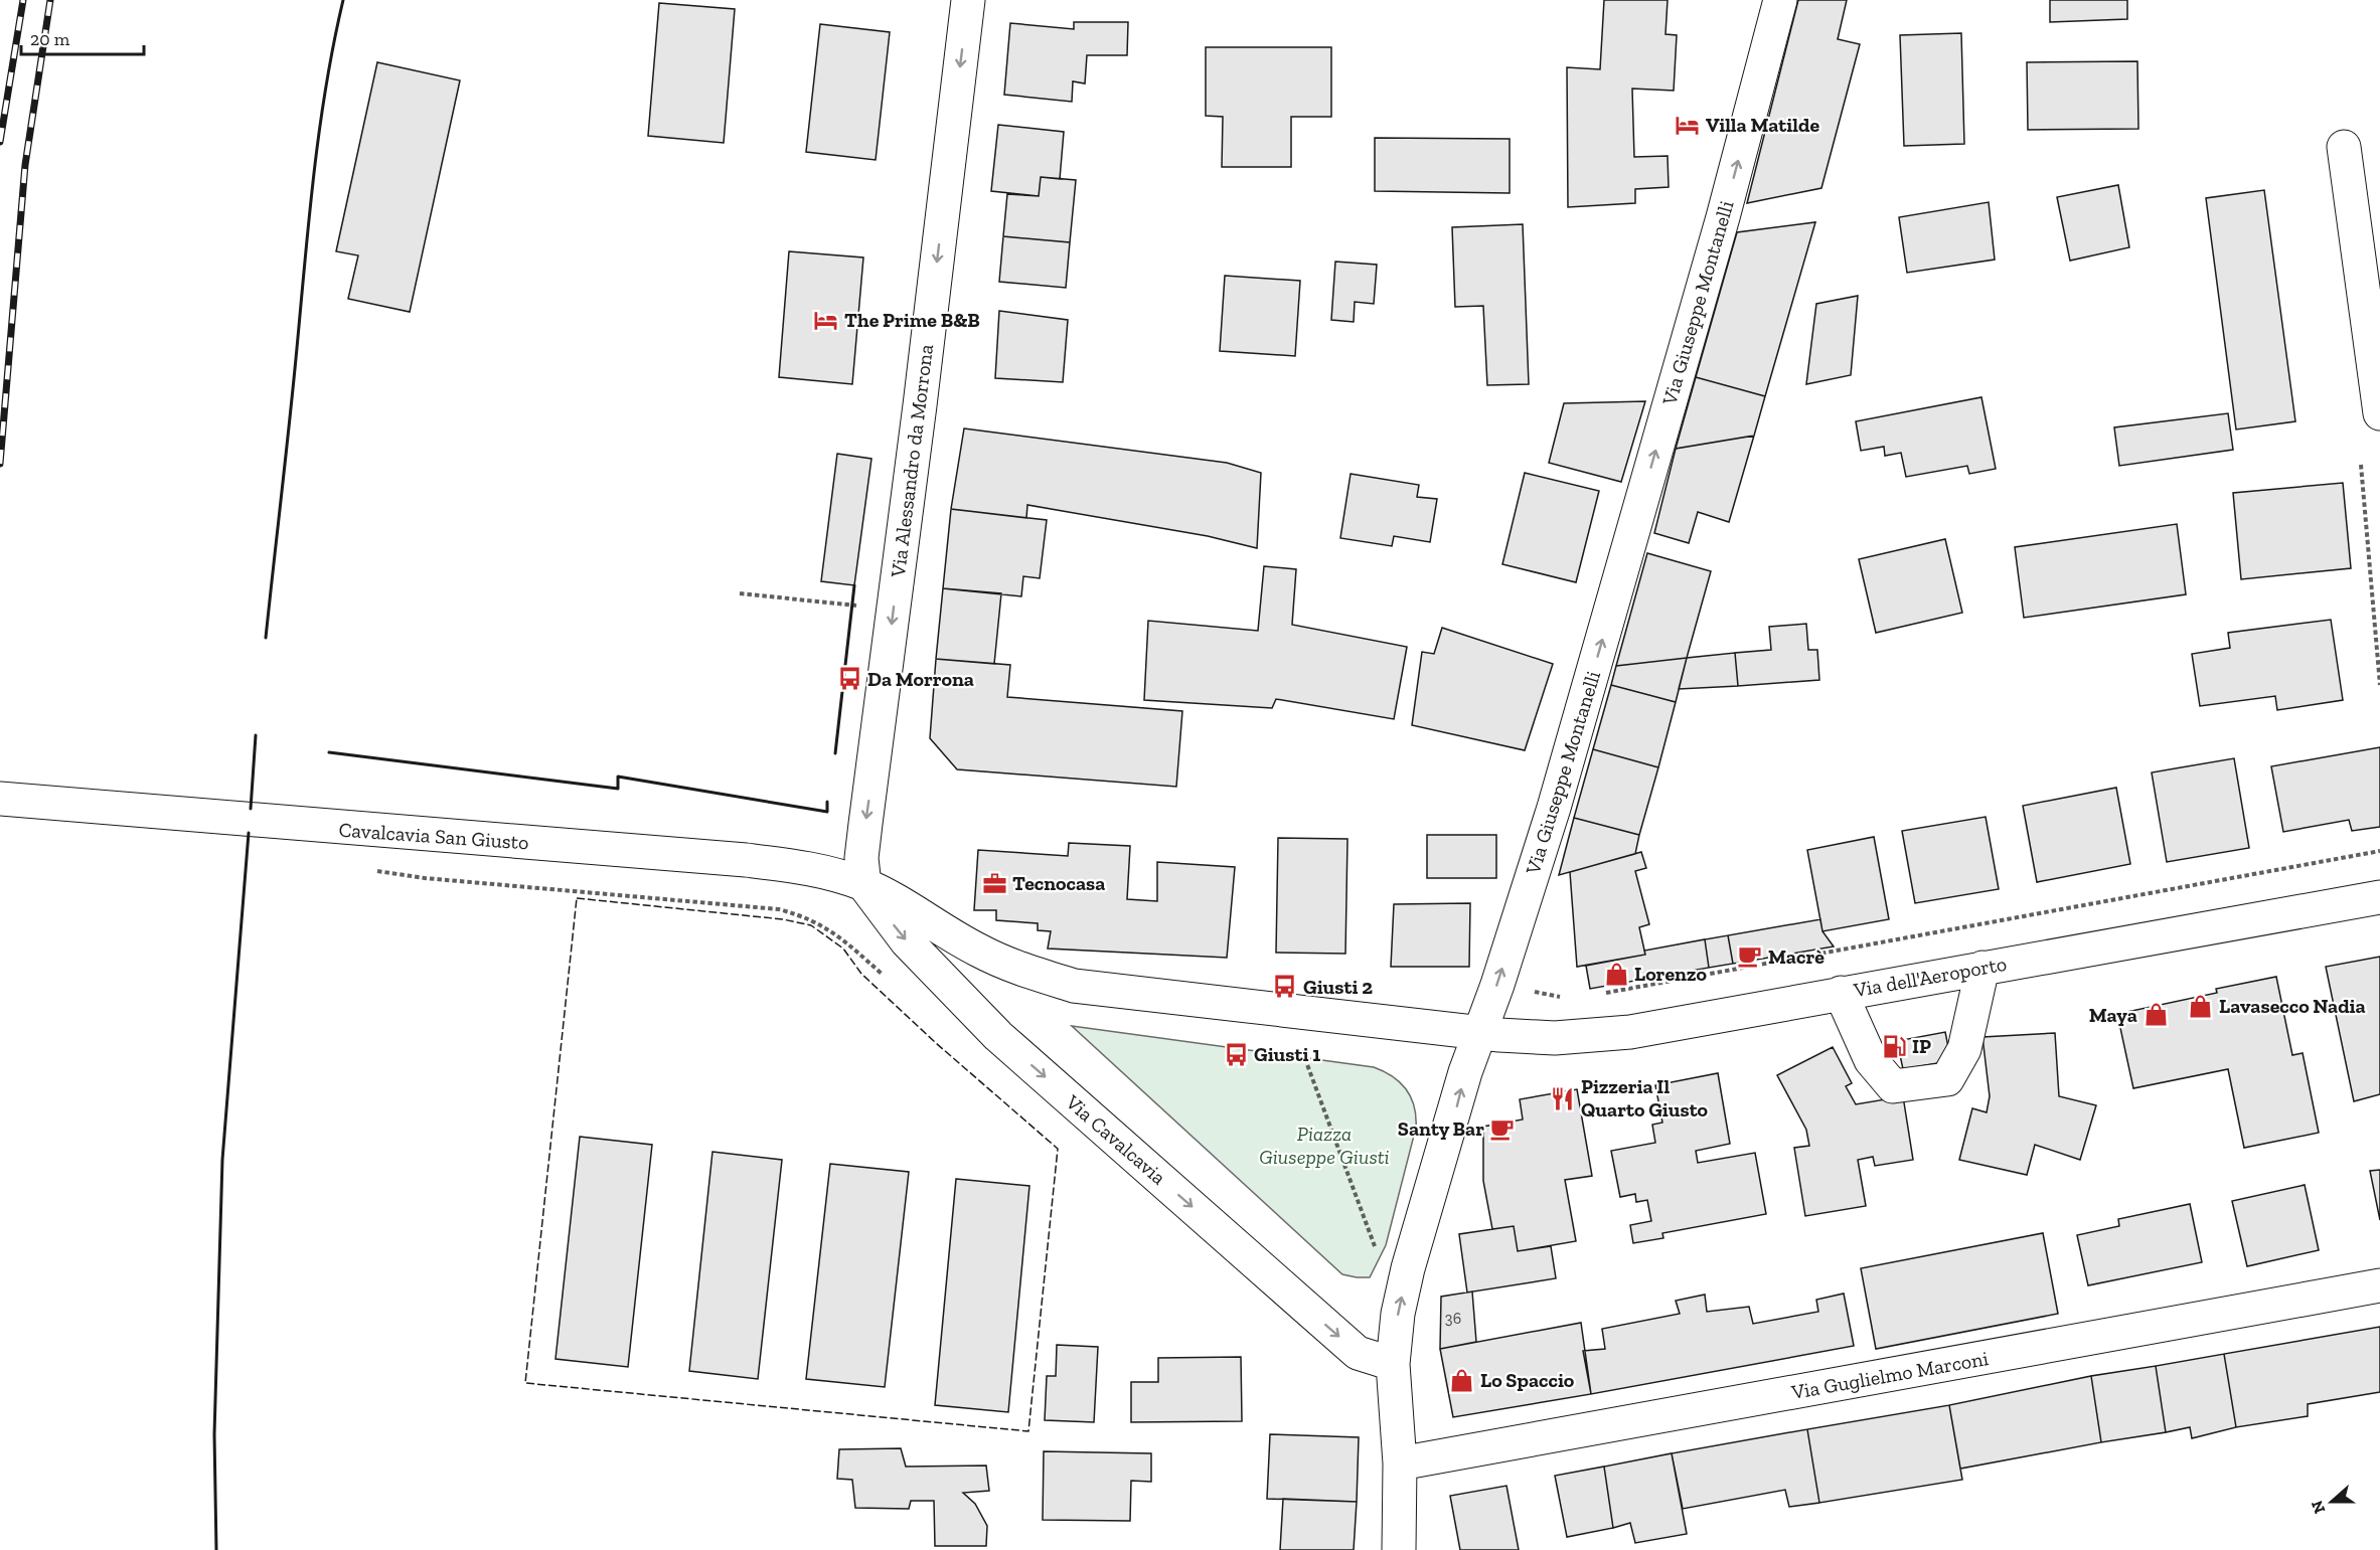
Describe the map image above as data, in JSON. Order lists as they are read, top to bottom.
{
  "streets": {
    "street": [
      "Via Giuseppe Montanelli",
      "Via Alessandro da Morrona",
      "Cavalcavia San Giusto",
      "Via dell'Aeroporto",
      "Via Cavalcavia",
      "Via Guglielmo Marconi"
    ]
  },
  "crossings": [
    ["Via Giuseppe Montanelli", "Via dell'Aeroporto"],
    ["Via Giuseppe Montanelli", "Via Cavalcavia"],
    ["Via Giuseppe Montanelli", "Via Guglielmo Marconi"],
    ["Via Alessandro da Morrona", "Cavalcavia San Giusto"],
    ["Via Alessandro da Morrona", "Via Cavalcavia"],
    ["Cavalcavia San Giusto", "Via Cavalcavia"]
  ],
  "one_way": ["Via Giuseppe Montanelli", "Via Alessandro da Morrona", "Via Cavalcavia"],
  "parks": ["Piazza Giuseppe Giusti"],
  "places": {
    "hotel": ["Villa Matilde", "The Prime B&B"],
    "bus stop": ["Da Morrona", "Giusti 2", "Giusti 1"],
    "office": ["Tecnocasa"],
    "cafe": ["Macrè", "Santy Bar"],
    "shop": [
      "Lorenzo",
      "Lavasecco Nadia",
      "Maya",
      "Lo Spaccio"
    ],
    "fuel station": ["IP"],
    "restaurant": ["Pizzeria Il Quarto Giusto"]
  },
  "house_numbers": ["36"],
  "scale_bar": "20 m",
  "north": "left"
}
